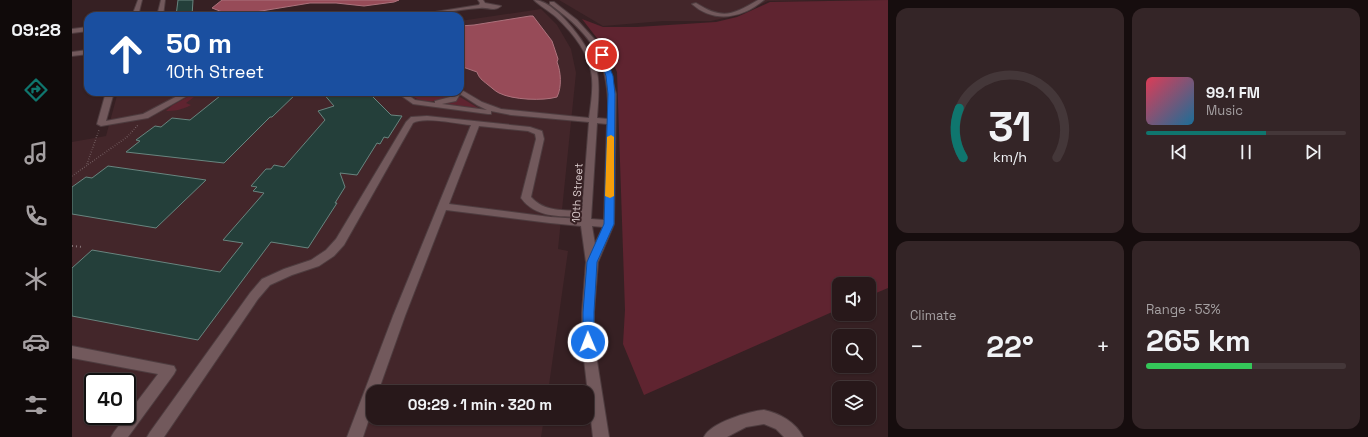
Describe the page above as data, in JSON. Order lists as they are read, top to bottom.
{
  "streets": {
    "street": ["10th Street"]
  },
  "page": {
    "tabs": "09:28",
    "turn": ["50 m", "10th Street"],
    "song": ["99.1 FM", "Music"],
    "tile": [
      "Climate",
      ["Range · 53%", "265 km"]
    ],
    "heat": ["−", "22°", "+"],
    "limit": "40",
    "trip": "09:29 · 1 min · 320 m",
    "gauge": ["31", "km/h"]
  }
}
